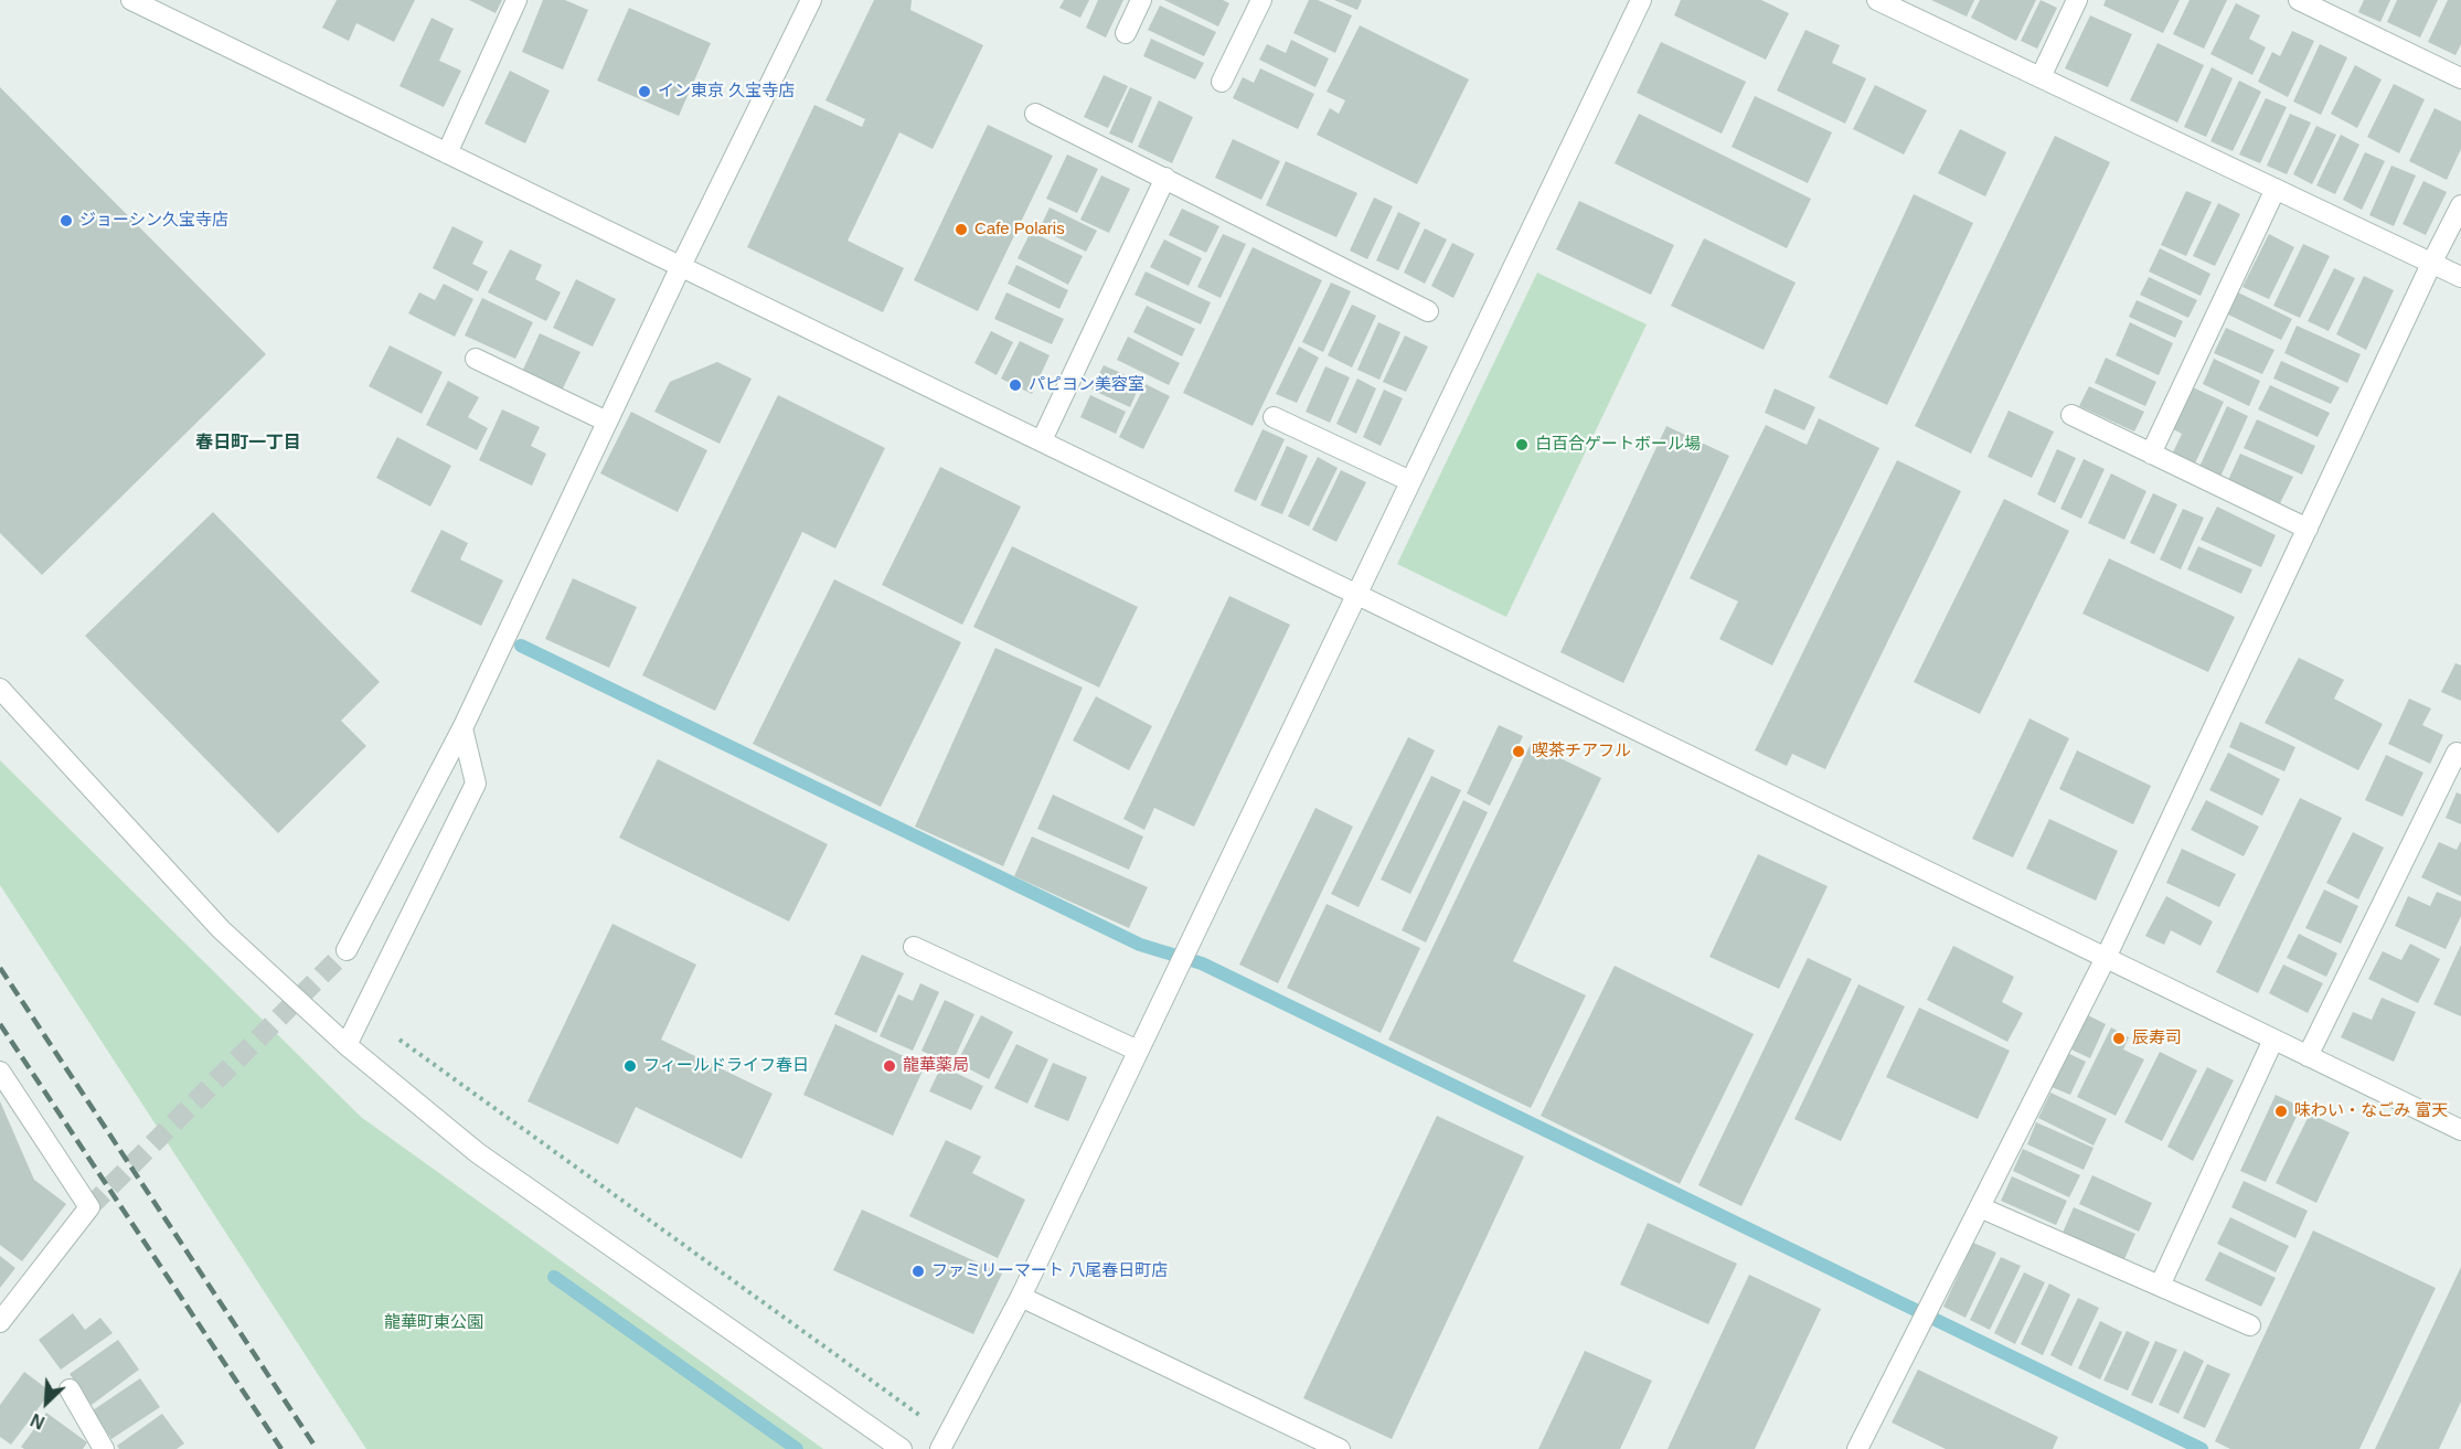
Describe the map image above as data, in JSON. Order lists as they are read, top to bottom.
{
  "districts": ["春日町一丁目"],
  "parks": ["龍華町東公園"],
  "places": [
    "イン東京 久宝寺店",
    "ジョーシン久宝寺店",
    "Cafe Polaris",
    "パピヨン美容室",
    "白百合ゲートボール場",
    "喫茶チアフル",
    "辰寿司",
    "フィールドライフ春日",
    "龍華薬局",
    "味わい・なごみ 富天",
    "ファミリーマート 八尾春日町店"
  ],
  "north": "bottom left"
}
